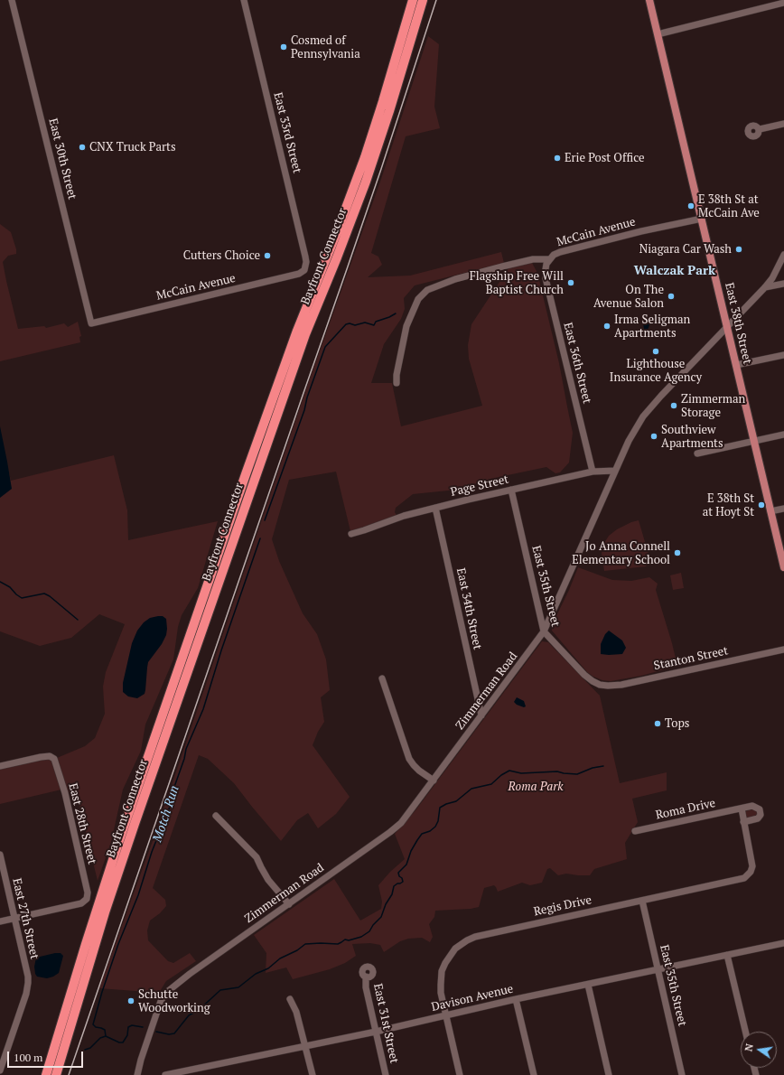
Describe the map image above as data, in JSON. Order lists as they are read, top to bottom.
{
  "streets": {
    "highway": ["Bayfront Connector"],
    "main road": ["East 38th Street"],
    "street": [
      "East 33rd Street",
      "East 30th Street",
      "McCain Avenue",
      "East 36th Street",
      "Page Street",
      "East 35th Street",
      "East 34th Street",
      "Stanton Street",
      "Zimmerman Road",
      "Roma Drive",
      "East 28th Street",
      "Regis Drive",
      "East 27th Street",
      "Davison Avenue",
      "East 31st Street"
    ]
  },
  "crossings": [
    ["East 33rd Street", "McCain Avenue"],
    ["East 30th Street", "McCain Avenue"],
    ["McCain Avenue", "East 38th Street"],
    ["McCain Avenue", "East 36th Street"],
    ["East 38th Street", "Zimmerman Road"],
    ["East 36th Street", "Page Street"],
    ["Page Street", "East 35th Street"],
    ["Page Street", "East 34th Street"],
    ["Page Street", "Zimmerman Road"],
    ["East 35th Street", "Stanton Street"],
    ["East 35th Street", "Zimmerman Road"],
    ["East 35th Street", "Regis Drive"],
    ["East 35th Street", "Davison Avenue"],
    ["East 34th Street", "Zimmerman Road"],
    ["Roma Drive", "Regis Drive"],
    ["East 28th Street", "East 27th Street"],
    ["Regis Drive", "Davison Avenue"],
    ["Davison Avenue", "East 31st Street"]
  ],
  "districts": ["Walczak Park"],
  "water": ["Motch Run"],
  "parks": ["Roma Park"],
  "places": [
    "Cosmed of Pennsylvania",
    "CNX Truck Parts",
    "Erie Post Office",
    "E 38th St at McCain Ave",
    "Niagara Car Wash",
    "Cutters Choice",
    "Flagship Free Will Baptist Church",
    "On The Avenue Salon",
    "Irma Seligman Apartments",
    "Lighthouse Insurance Agency",
    "Zimmerman Storage",
    "Southview Apartments",
    "E 38th St at Hoyt St",
    "Jo Anna Connell Elementary School",
    "Tops",
    "Schutte Woodworking"
  ],
  "scale_bar": "100 m",
  "north": "left"
}
